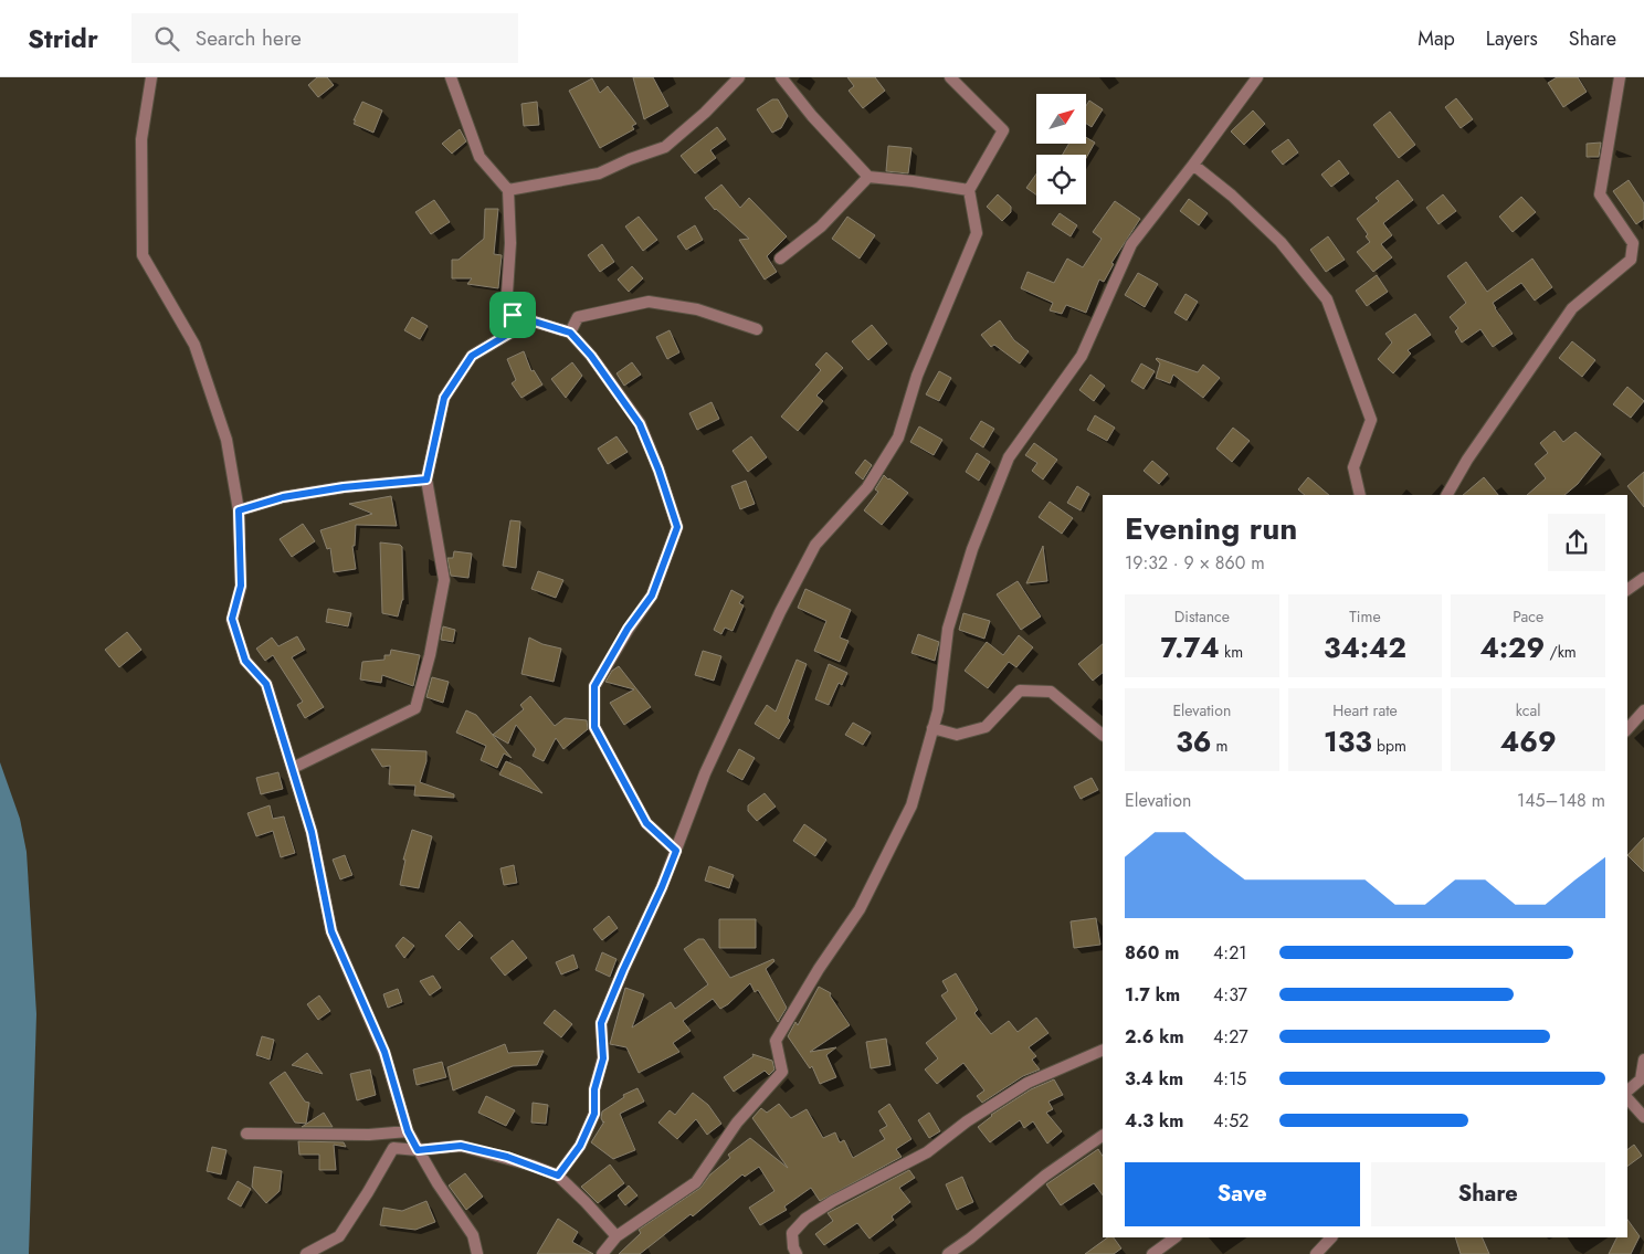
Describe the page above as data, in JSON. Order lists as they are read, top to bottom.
{
  "north": "top right",
  "page": {
    "header": "Stridr",
    "search": "Search here",
    "nav": ["Map", "Layers", "Share"],
    "heading": ["Evening run", "19:32 · 9 × 860 m"],
    "stats": [
      ["Distance", "7.74 km"],
      ["Time", "34:42"],
      ["Pace", "4:29 /km"],
      ["Elevation", "36 m"],
      ["Heart rate", "133 bpm"],
      ["kcal", "469"]
    ],
    "chart": ["Elevation", "145–148 m"],
    "list": [
      {
        "name": "860 m",
        "note": "4:21"
      },
      {
        "name": "1.7 km",
        "note": "4:37"
      },
      {
        "name": "2.6 km",
        "note": "4:27"
      },
      {
        "name": "3.4 km",
        "note": "4:15"
      },
      {
        "name": "4.3 km",
        "note": "4:52"
      }
    ],
    "buttons": ["Save", "Share"]
  }
}
